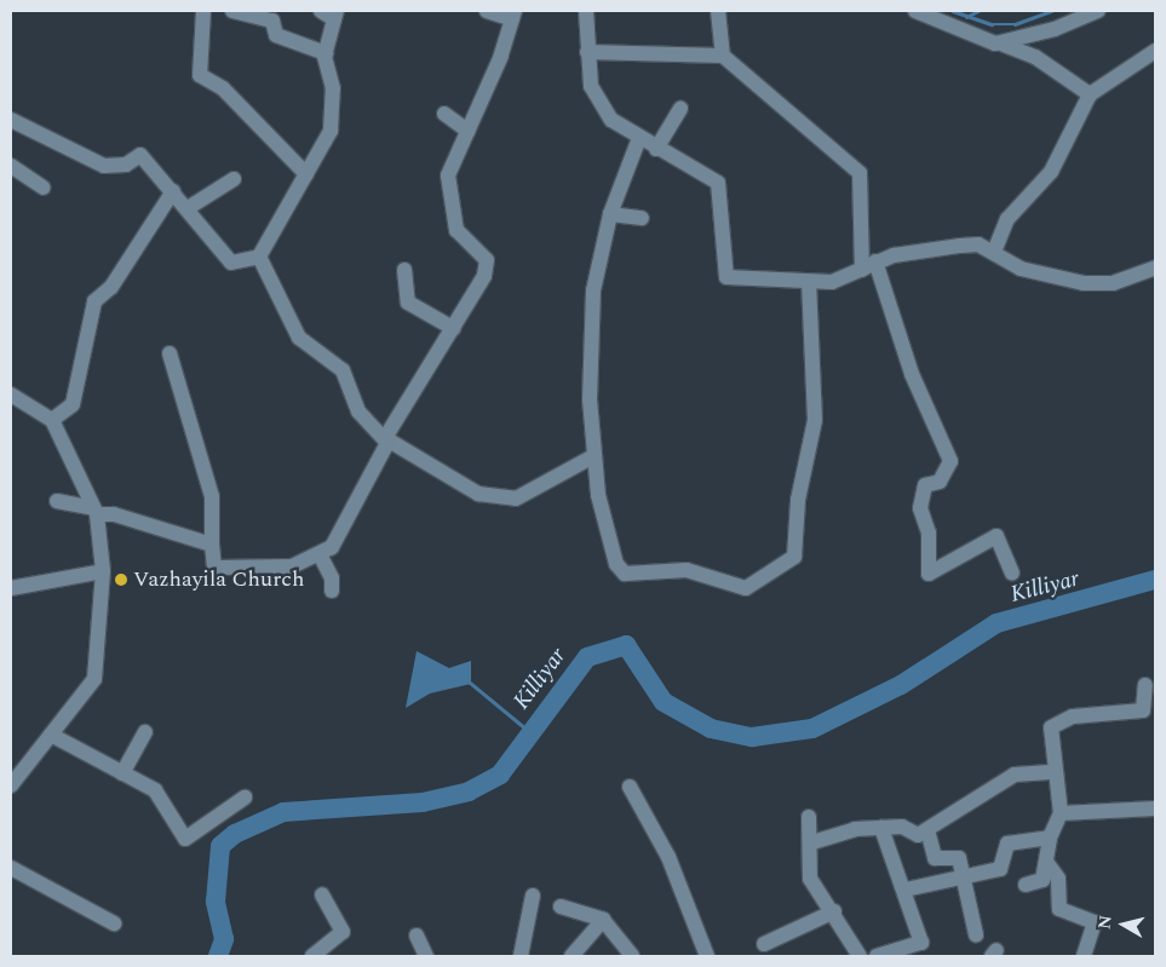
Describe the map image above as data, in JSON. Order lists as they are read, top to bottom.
{
  "water": ["Killiyar"],
  "places": ["Vazhayila Church"],
  "north": "left"
}
